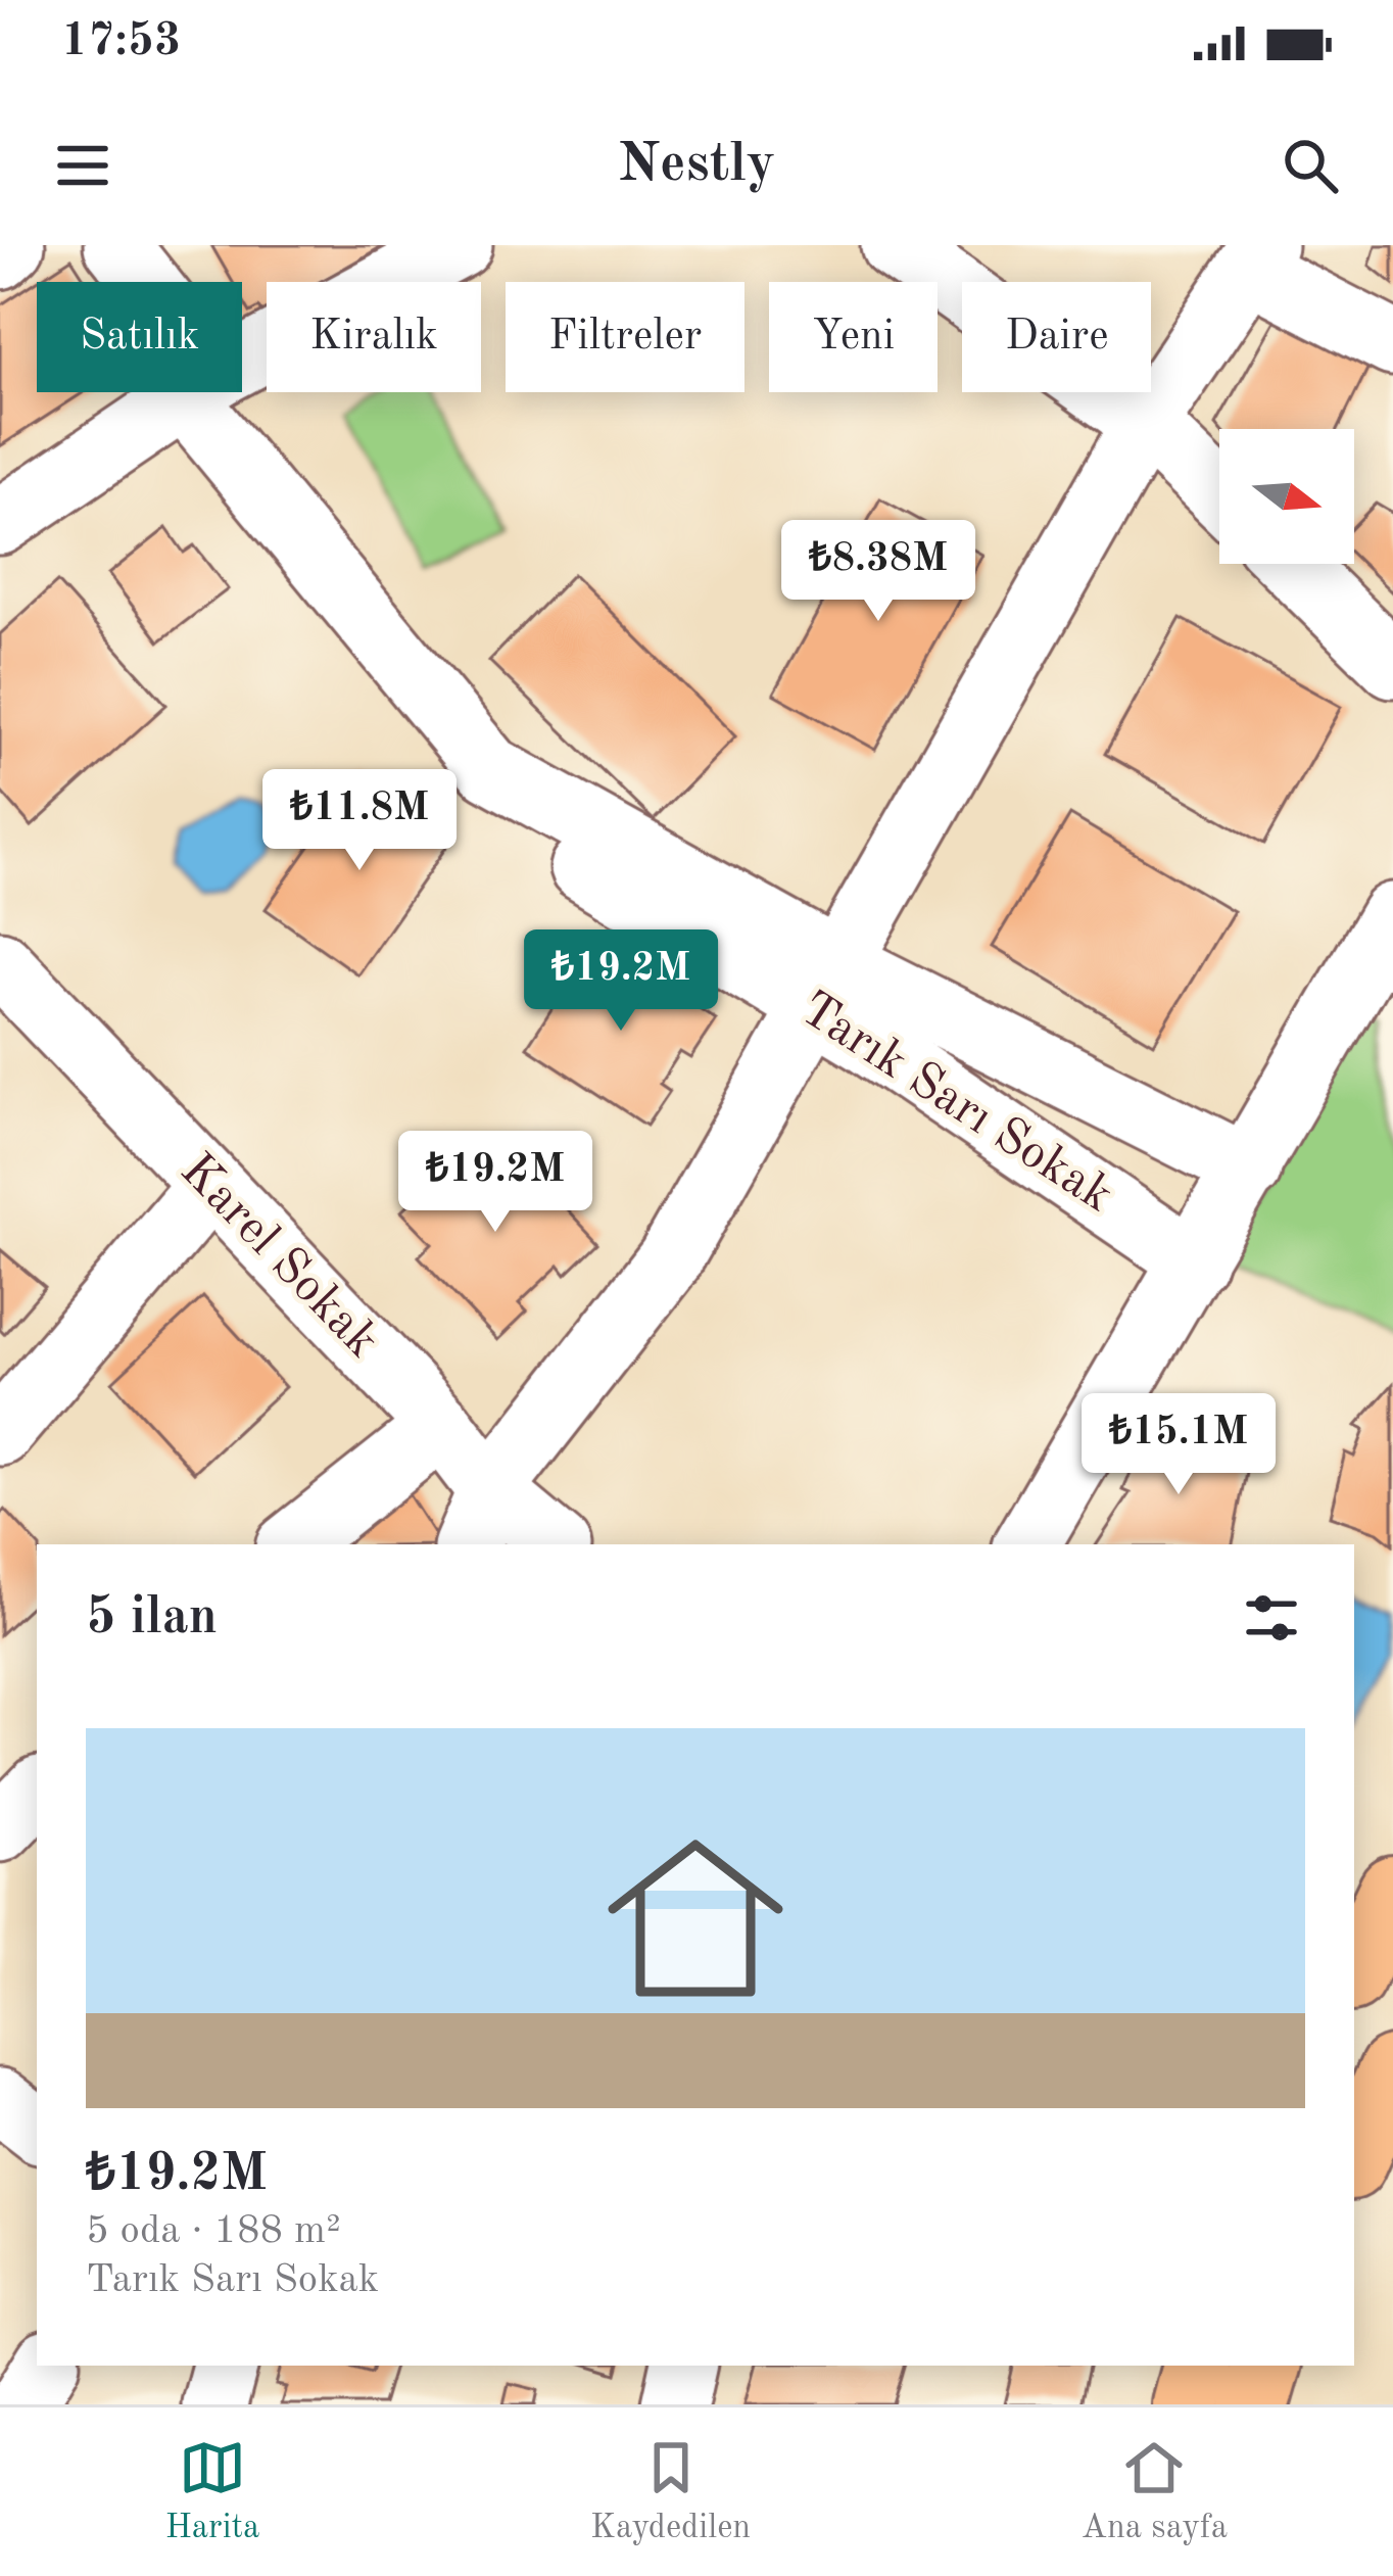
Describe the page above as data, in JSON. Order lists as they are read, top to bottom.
{
  "streets": {
    "street": ["Tarık Sarı Sokak", "Karel Sokak"]
  },
  "north": "right",
  "page": {
    "status": "17:53",
    "header": "Nestly",
    "chip": [
      "Satılık",
      "Kiralık",
      "Filtreler",
      "Yeni",
      "Daire"
    ],
    "price": [
      "₺8.38M",
      "₺11.8M",
      "₺19.2M",
      "₺19.2M",
      "₺15.1M"
    ],
    "heading": "5 ilan",
    "list": [
      {
        "name": "₺19.2M",
        "note": "5 oda · 188 m² · Tarık Sarı Sokak"
      }
    ],
    "tabs": ["Harita", "Kaydedilen", "Ana sayfa"]
  }
}
